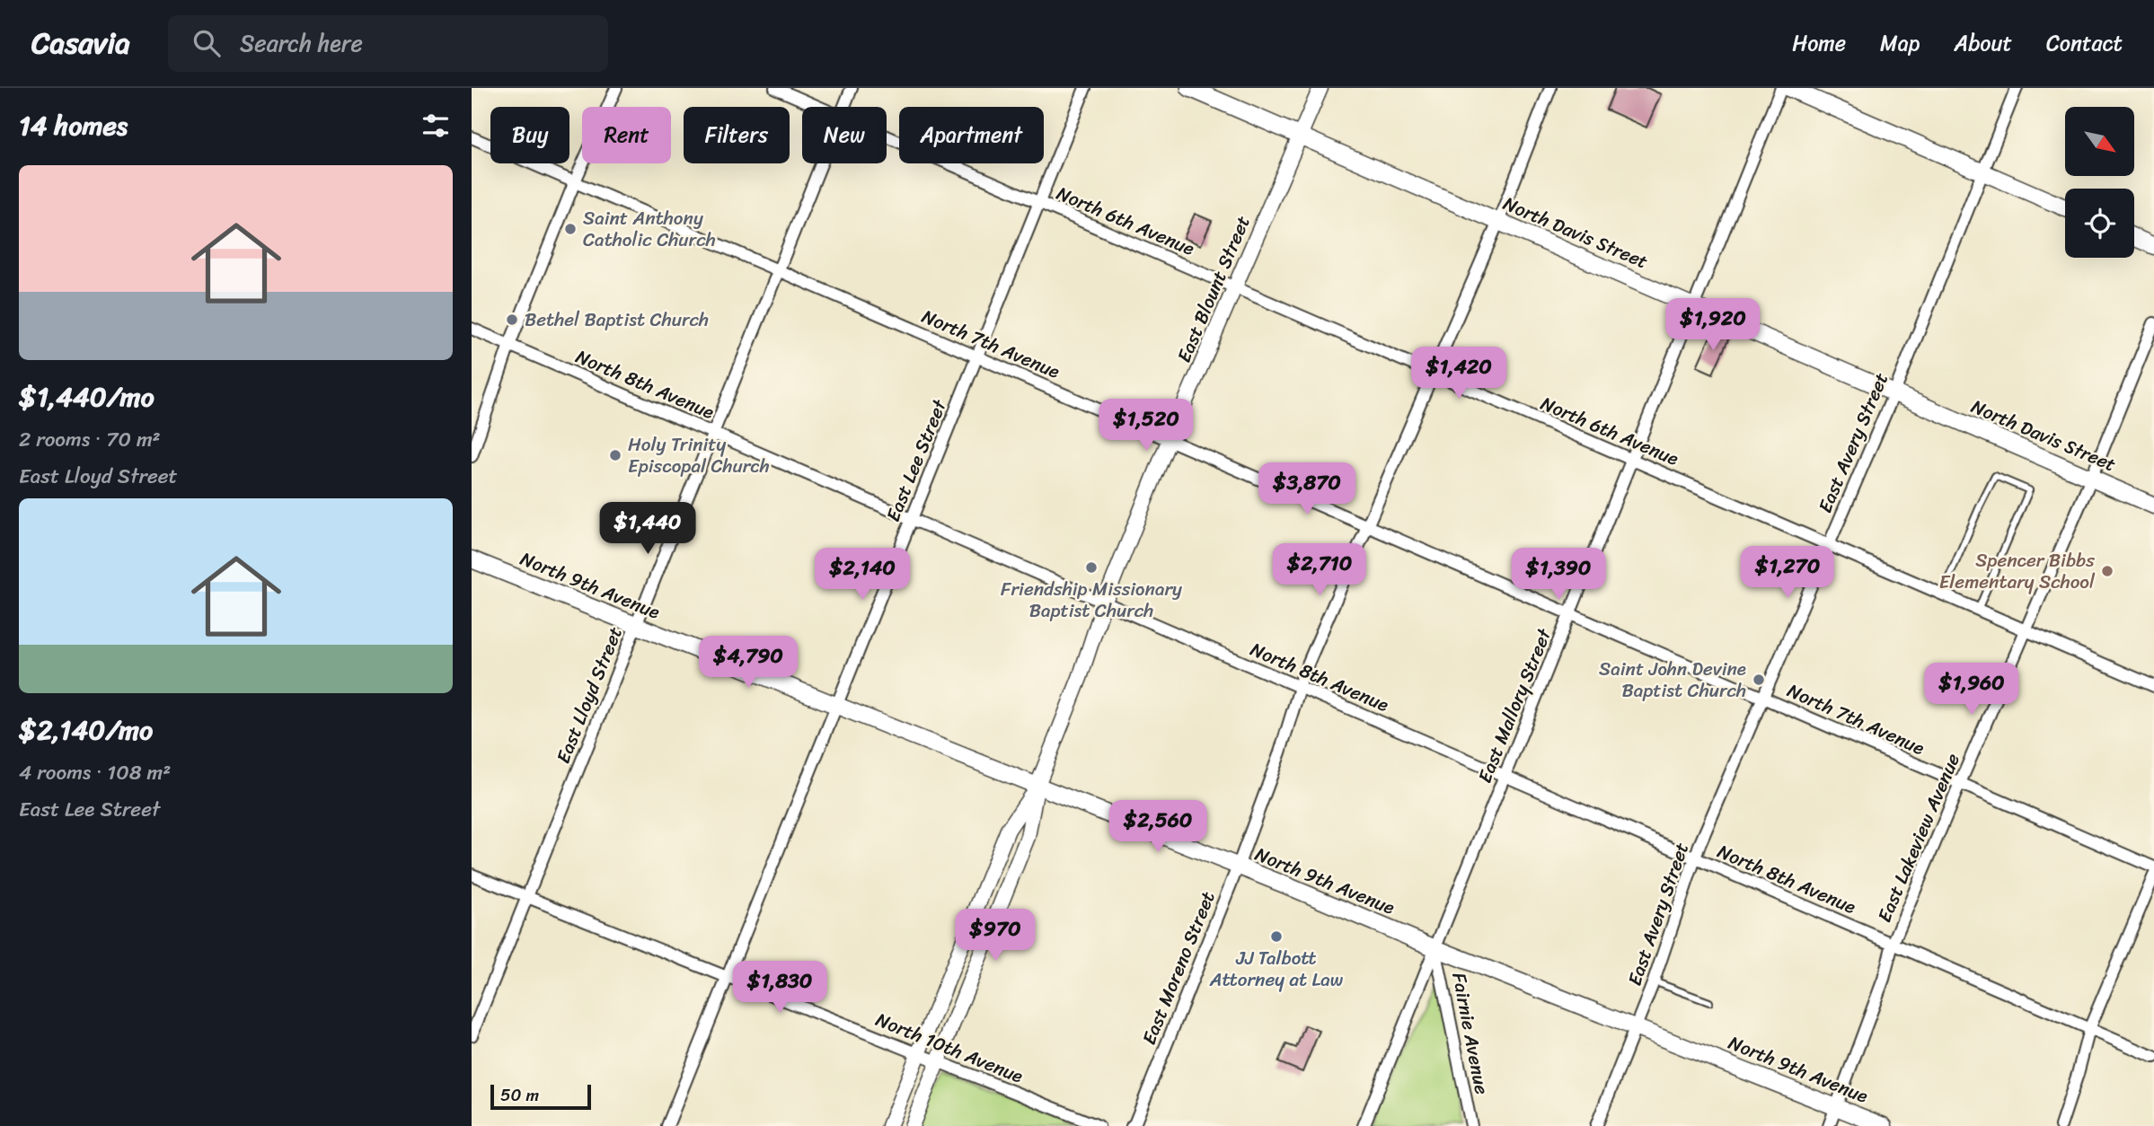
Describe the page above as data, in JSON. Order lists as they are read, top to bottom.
{
  "streets": {
    "main road": ["North Davis Street", "North 9th Avenue"],
    "street": [
      "North 6th Avenue",
      "East Blount Street",
      "North 7th Avenue",
      "North 8th Avenue",
      "East Avery Street",
      "East Lee Street",
      "East Lloyd Street",
      "East Mallory Street",
      "East Lakeview Avenue",
      "East Moreno Street",
      "Fairnie Avenue",
      "North 10th Avenue"
    ]
  },
  "crossings": [
    ["North 6th Avenue", "East Blount Street"],
    ["North 6th Avenue", "East Avery Street"],
    ["North 6th Avenue", "East Lee Street"],
    ["North 6th Avenue", "East Mallory Street"],
    ["North 6th Avenue", "East Lakeview Avenue"],
    ["North 6th Avenue", "East Moreno Street"],
    ["North Davis Street", "East Blount Street"],
    ["North Davis Street", "East Avery Street"],
    ["North Davis Street", "East Mallory Street"],
    ["North Davis Street", "East Lakeview Avenue"],
    ["North Davis Street", "East Moreno Street"],
    ["East Blount Street", "North 7th Avenue"],
    ["East Blount Street", "North 8th Avenue"],
    ["East Blount Street", "North 9th Avenue"],
    ["East Blount Street", "North 10th Avenue"],
    ["North 7th Avenue", "East Avery Street"],
    ["North 7th Avenue", "East Lee Street"],
    ["North 7th Avenue", "East Lloyd Street"],
    ["North 7th Avenue", "East Mallory Street"],
    ["North 7th Avenue", "East Lakeview Avenue"],
    ["North 7th Avenue", "East Moreno Street"],
    ["North 8th Avenue", "East Avery Street"],
    ["North 8th Avenue", "East Lee Street"],
    ["North 8th Avenue", "East Lloyd Street"],
    ["North 8th Avenue", "East Mallory Street"],
    ["North 8th Avenue", "East Lakeview Avenue"],
    ["North 8th Avenue", "East Moreno Street"],
    ["East Avery Street", "North 9th Avenue"],
    ["East Lee Street", "North 9th Avenue"],
    ["East Lee Street", "North 10th Avenue"],
    ["North 9th Avenue", "East Lloyd Street"],
    ["North 9th Avenue", "East Mallory Street"],
    ["North 9th Avenue", "East Lakeview Avenue"],
    ["North 9th Avenue", "East Moreno Street"],
    ["North 9th Avenue", "Fairnie Avenue"],
    ["East Lloyd Street", "North 10th Avenue"],
    ["East Mallory Street", "Fairnie Avenue"]
  ],
  "places": [
    "Saint Anthony Catholic Church",
    "Bethel Baptist Church",
    "Holy Trinity Episcopal Church",
    "Friendship Missionary Baptist Church",
    "Spencer Bibbs Elementary School",
    "Saint John Devine Baptist Church",
    "JJ Talbott Attorney at Law"
  ],
  "scale_bar": "50 m",
  "north": "bottom right",
  "page": {
    "header": "Casavia",
    "search": "Search here",
    "nav": [
      "Home",
      "Map",
      "About",
      "Contact"
    ],
    "heading": "14 homes",
    "chip": [
      "Buy",
      "Rent",
      "Filters",
      "New",
      "Apartment"
    ],
    "list": [
      {
        "name": "$1,440/mo",
        "note": "2 rooms · 70 m² · East Lloyd Street"
      },
      {
        "name": "$2,140/mo",
        "note": "4 rooms · 108 m² · East Lee Street"
      }
    ],
    "price": [
      "$1,920",
      "$1,420",
      "$1,520",
      "$3,870",
      "$1,440",
      "$2,710",
      "$1,270",
      "$2,140",
      "$1,390",
      "$4,790",
      "$1,960",
      "$2,560",
      "$970",
      "$1,830"
    ],
    "scale": "50 m"
  }
}
